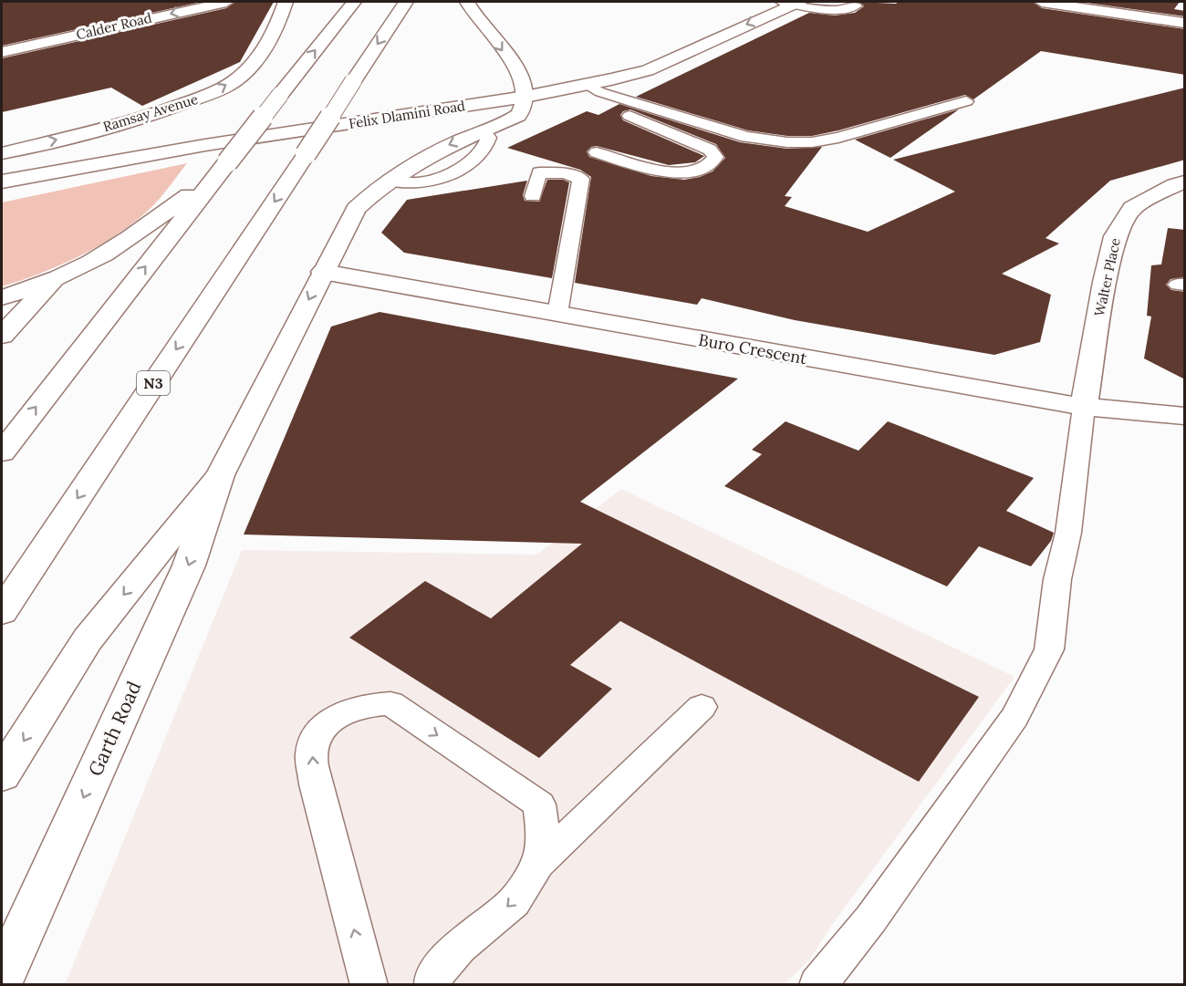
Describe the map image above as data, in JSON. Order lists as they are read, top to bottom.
{
  "streets": {
    "main road": [
      "Calder Road",
      "Ramsay Avenue",
      "Felix Dlamini Road",
      "Walter Place",
      "Buro Crescent",
      "N3",
      "Garth Road"
    ]
  },
  "crossings": [
    ["Walter Place", "Buro Crescent"]
  ]
}
